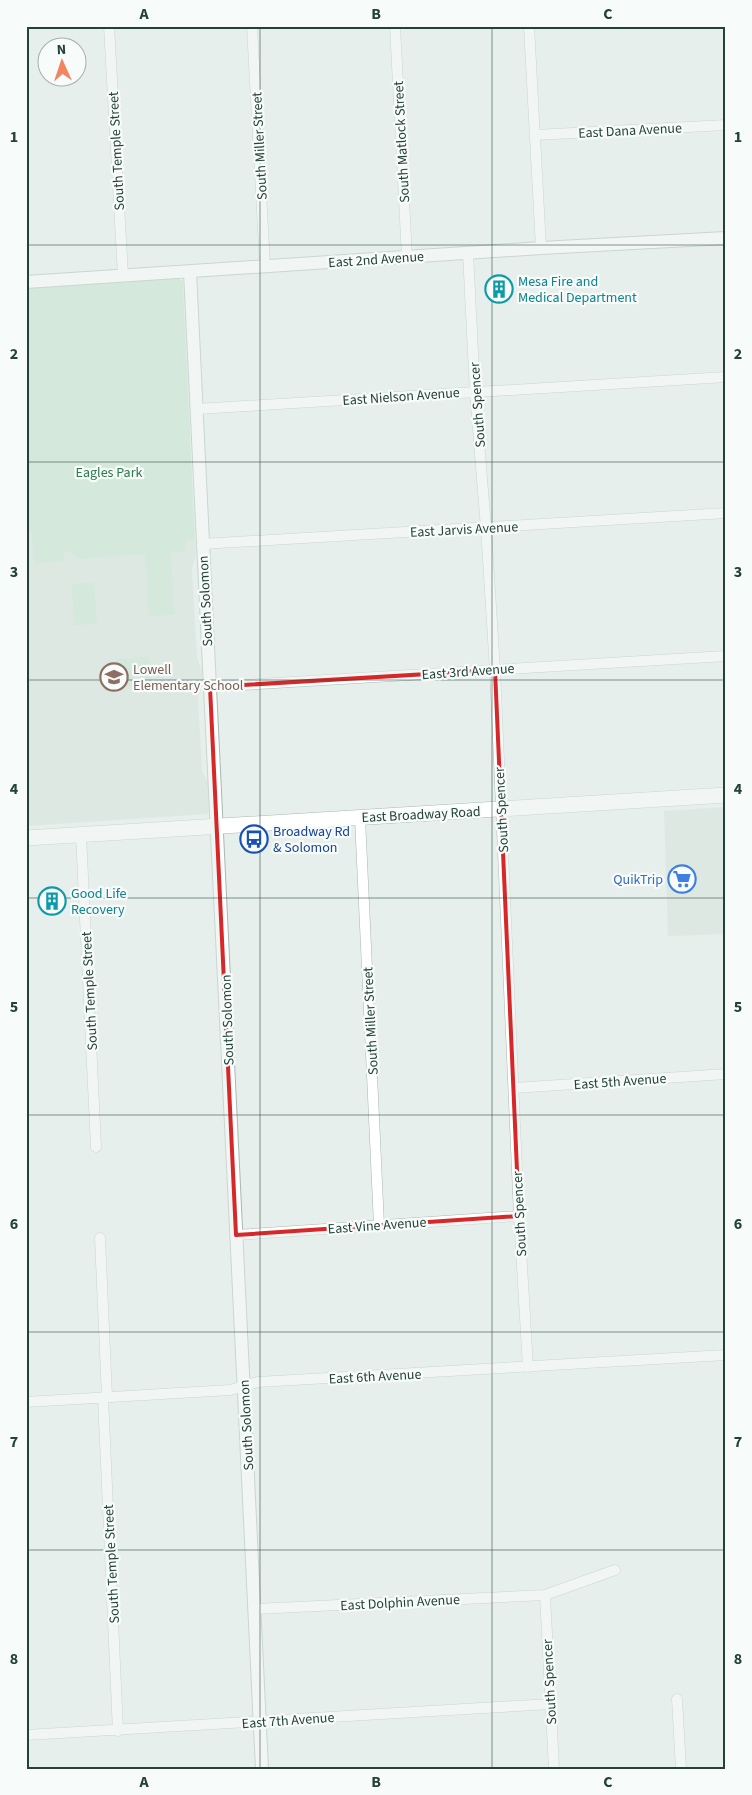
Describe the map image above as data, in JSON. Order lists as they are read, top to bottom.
{
  "streets": {
    "main road": ["East Broadway Road"],
    "street": [
      "East Dana Avenue",
      "South Matlock Street",
      "South Miller Street",
      "South Temple Street",
      "East 2nd Avenue",
      "East Nielson Avenue",
      "South Spencer",
      "East Jarvis Avenue",
      "South Solomon",
      "East 3rd Avenue",
      "East 5th Avenue",
      "East Vine Avenue",
      "East 6th Avenue",
      "East Dolphin Avenue",
      "East 7th Avenue"
    ]
  },
  "crossings": [
    ["South Matlock Street", "East 2nd Avenue"],
    ["South Miller Street", "East 2nd Avenue"],
    ["South Miller Street", "East Broadway Road"],
    ["South Miller Street", "East Vine Avenue"],
    ["South Temple Street", "East 2nd Avenue"],
    ["South Temple Street", "East Broadway Road"],
    ["South Temple Street", "East 6th Avenue"],
    ["South Temple Street", "East 7th Avenue"],
    ["East 2nd Avenue", "South Spencer"],
    ["East 2nd Avenue", "South Solomon"],
    ["East Nielson Avenue", "South Spencer"],
    ["East Nielson Avenue", "South Solomon"],
    ["South Spencer", "East Jarvis Avenue"],
    ["South Spencer", "East 3rd Avenue"],
    ["South Spencer", "East Broadway Road"],
    ["South Spencer", "East 5th Avenue"],
    ["South Spencer", "East Vine Avenue"],
    ["South Spencer", "East 6th Avenue"],
    ["South Spencer", "East Dolphin Avenue"],
    ["South Spencer", "East 7th Avenue"],
    ["East Jarvis Avenue", "South Solomon"],
    ["South Solomon", "East 3rd Avenue"],
    ["South Solomon", "East Broadway Road"],
    ["South Solomon", "East Vine Avenue"],
    ["South Solomon", "East 6th Avenue"],
    ["South Solomon", "East Dolphin Avenue"],
    ["South Solomon", "East 7th Avenue"]
  ],
  "parks": ["Eagles Park"],
  "places": {
    "building": ["Mesa Fire and Medical Department", "Good Life Recovery"],
    "school or university": ["Lowell Elementary School"],
    "bus stop": ["Broadway Rd & Solomon"],
    "supermarket": ["QuikTrip"]
  },
  "north": "top",
  "grid": {
    "columns": ["A", "B", "C"],
    "rows": [
      "1",
      "2",
      "3",
      "4",
      "5",
      "6",
      "7",
      "8"
    ]
  }
}
